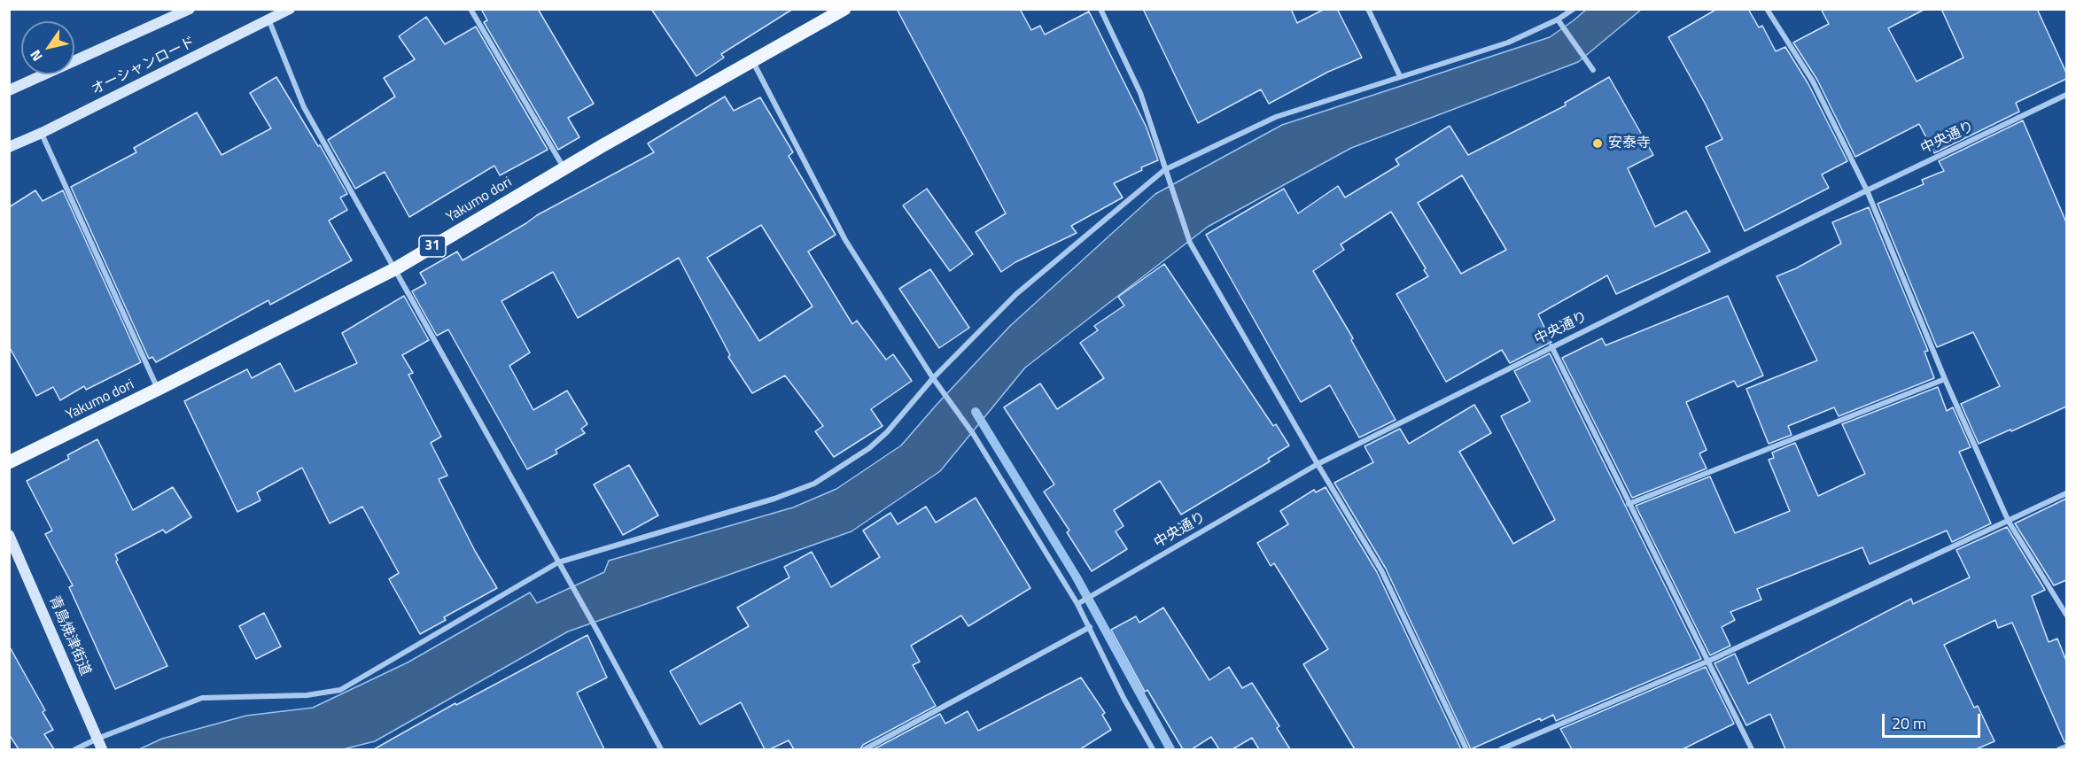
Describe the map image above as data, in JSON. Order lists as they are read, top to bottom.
{
  "streets": {
    "main road": ["Yakumo dori", "31"],
    "street": ["オーシャンロード", "中央通り", "青島焼津街道"]
  },
  "places": ["安泰寺"],
  "scale_bar": "20 m",
  "north": "bottom left"
}
